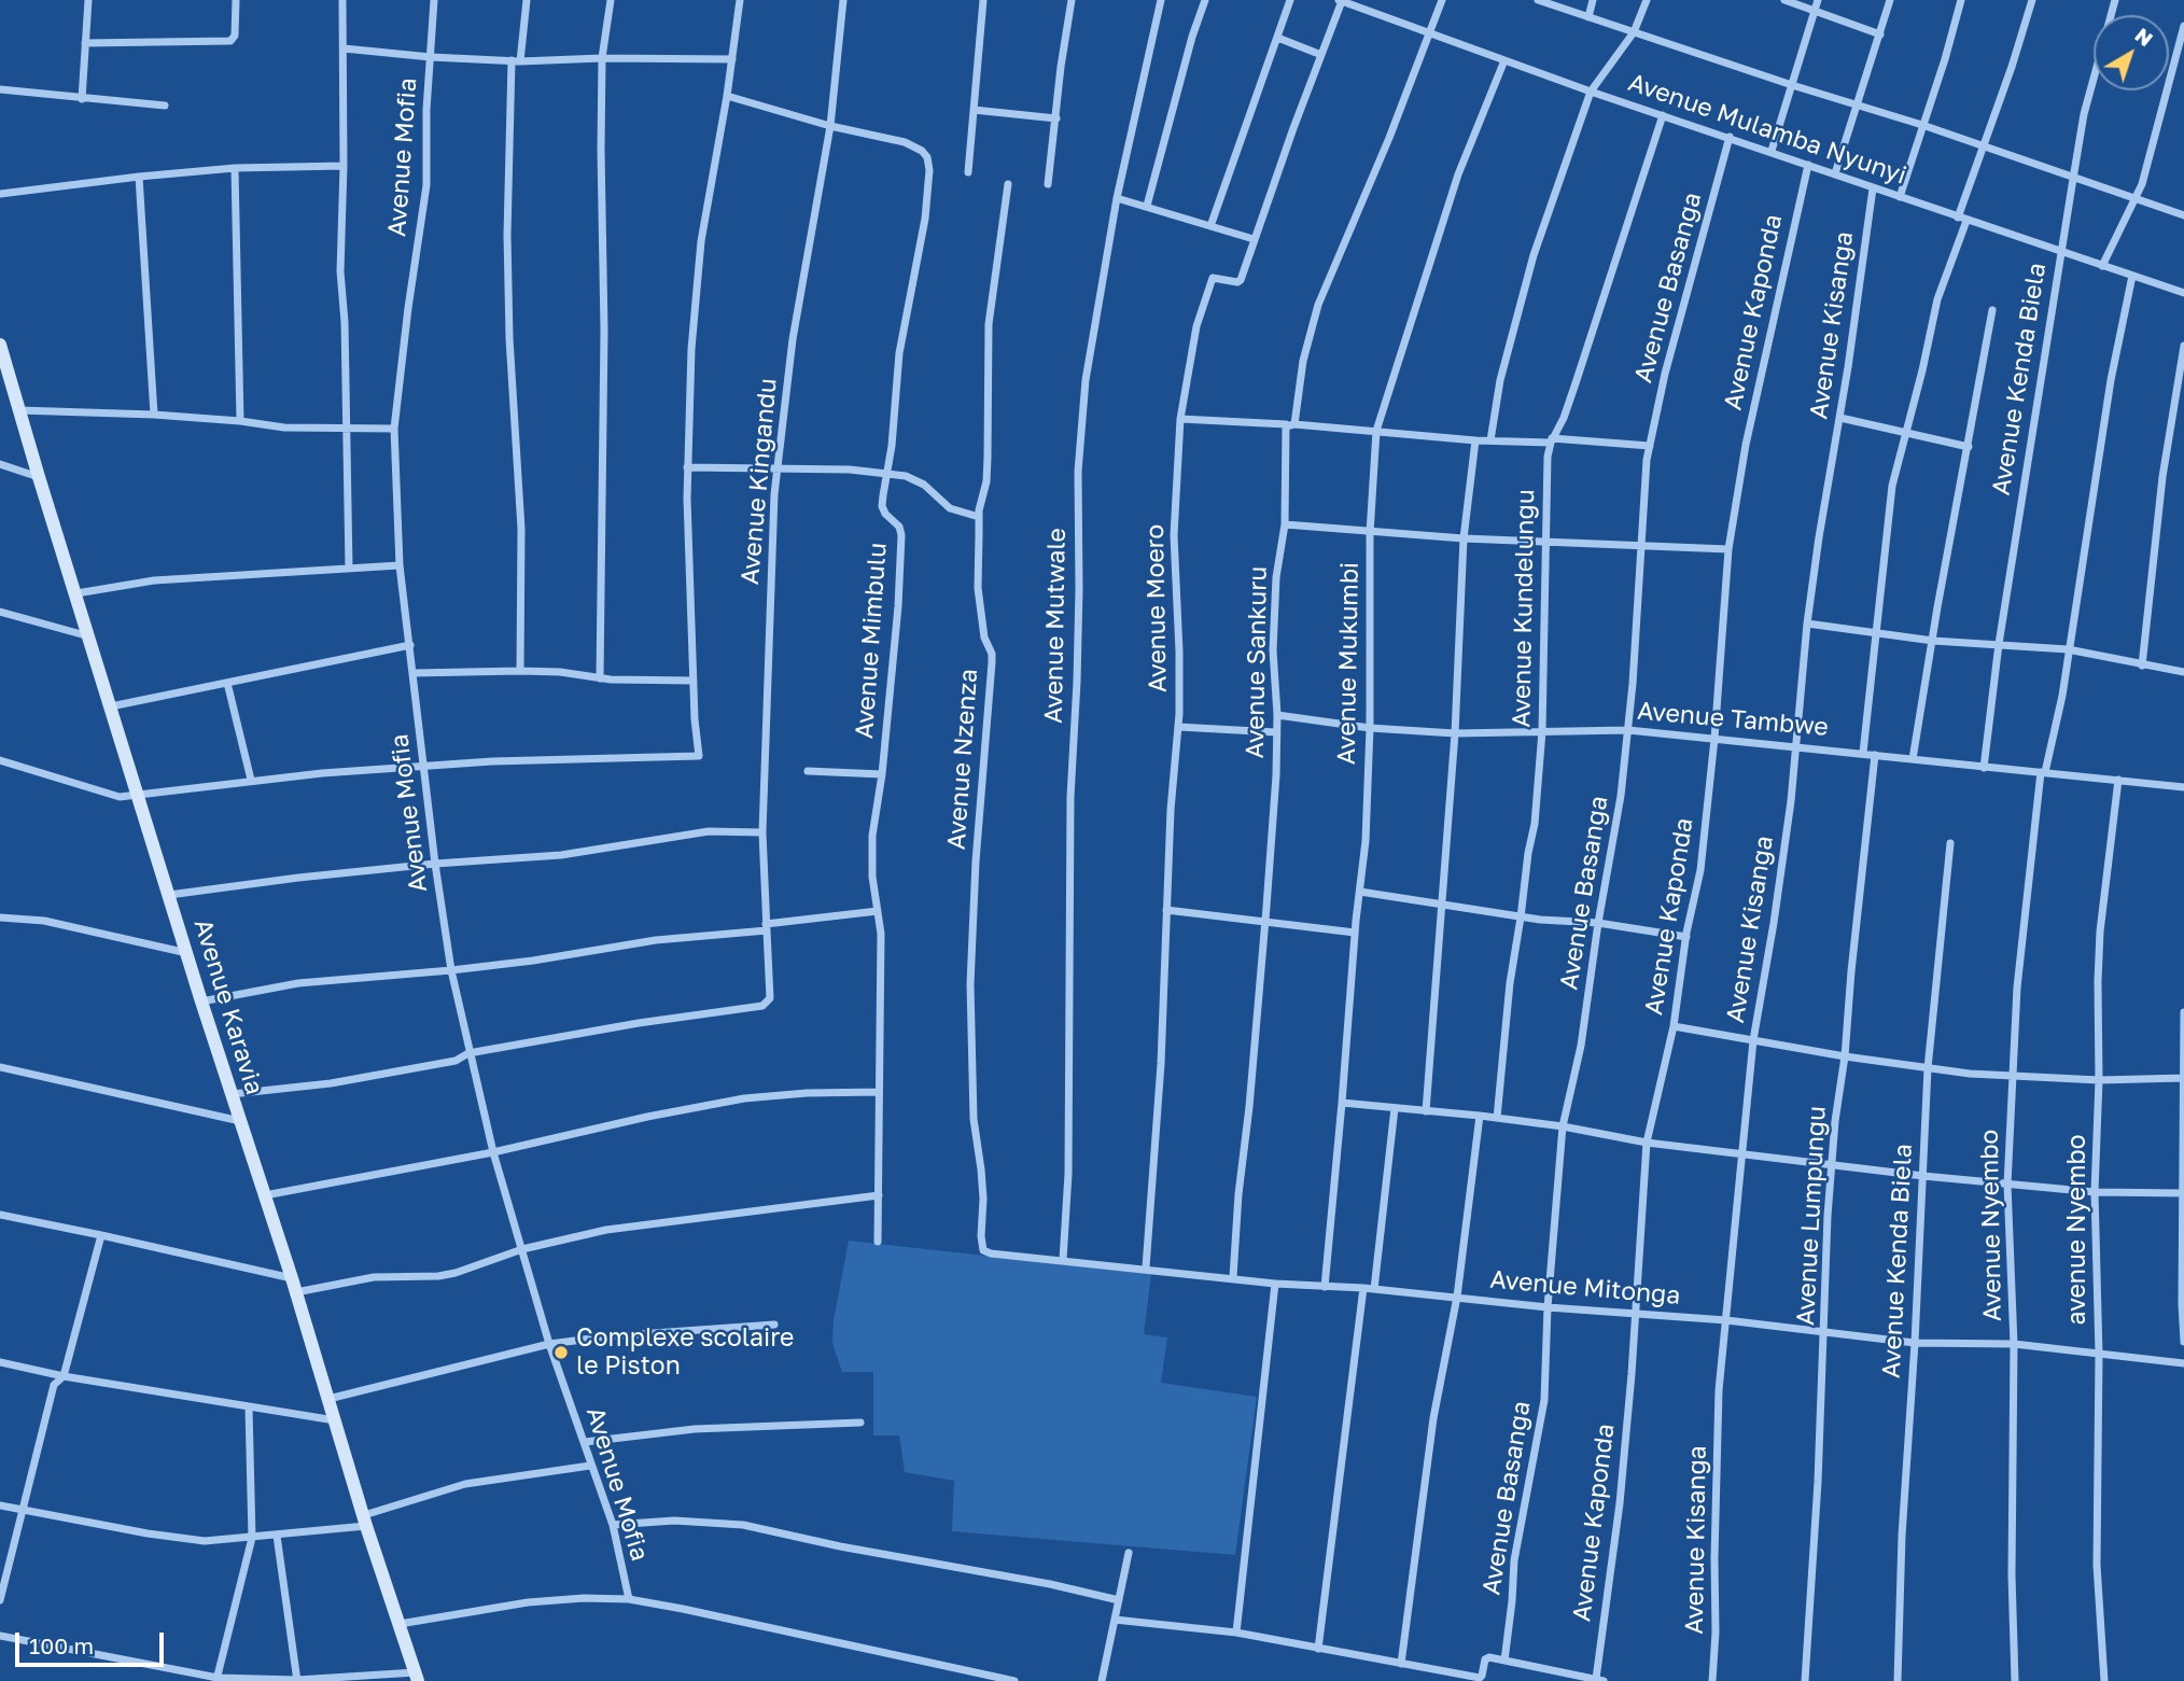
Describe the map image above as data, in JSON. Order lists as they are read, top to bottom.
{
  "streets": {
    "street": [
      "Avenue Mulamba Nyunyi",
      "Avenue Mofia",
      "Avenue Basanga",
      "Avenue Kaponda",
      "Avenue Kisanga",
      "Avenue Kenda Biela",
      "Avenue Kingandu",
      "Avenue Moero",
      "Avenue Kundelungu",
      "Avenue Mutwale",
      "Avenue Mimbulu",
      "Avenue Sankuru",
      "Avenue Mukumbi",
      "Avenue Tambwe",
      "Avenue Nzenza",
      "Avenue Karavia",
      "Avenue Lumpungu",
      "Avenue Nyembo",
      "avenue Nyembo",
      "Avenue Mitonga"
    ]
  },
  "crossings": [
    ["Avenue Mulamba Nyunyi", "Avenue Basanga"],
    ["Avenue Mulamba Nyunyi", "Avenue Kaponda"],
    ["Avenue Mulamba Nyunyi", "Avenue Kisanga"],
    ["Avenue Mulamba Nyunyi", "Avenue Kenda Biela"],
    ["Avenue Mulamba Nyunyi", "Avenue Moero"],
    ["Avenue Mulamba Nyunyi", "Avenue Kundelungu"],
    ["Avenue Mulamba Nyunyi", "Avenue Sankuru"],
    ["Avenue Mulamba Nyunyi", "Avenue Mukumbi"],
    ["Avenue Mulamba Nyunyi", "Avenue Nyembo"],
    ["Avenue Mofia", "Avenue Kingandu"],
    ["Avenue Basanga", "Avenue Tambwe"],
    ["Avenue Basanga", "Avenue Mitonga"],
    ["Avenue Kaponda", "Avenue Tambwe"],
    ["Avenue Kaponda", "Avenue Mitonga"],
    ["Avenue Kisanga", "Avenue Tambwe"],
    ["Avenue Kisanga", "Avenue Mitonga"],
    ["Avenue Kenda Biela", "Avenue Tambwe"],
    ["Avenue Kenda Biela", "Avenue Mitonga"],
    ["Avenue Kingandu", "Avenue Mimbulu"],
    ["Avenue Moero", "Avenue Mitonga"],
    ["Avenue Kundelungu", "Avenue Tambwe"],
    ["Avenue Mutwale", "Avenue Mitonga"],
    ["Avenue Sankuru", "Avenue Tambwe"],
    ["Avenue Sankuru", "Avenue Mitonga"],
    ["Avenue Mukumbi", "Avenue Tambwe"],
    ["Avenue Mukumbi", "Avenue Mitonga"],
    ["Avenue Tambwe", "Avenue Lumpungu"],
    ["Avenue Tambwe", "Avenue Nyembo"],
    ["Avenue Tambwe", "avenue Nyembo"],
    ["Avenue Nzenza", "Avenue Mitonga"],
    ["Avenue Lumpungu", "Avenue Mitonga"],
    ["Avenue Nyembo", "Avenue Mitonga"],
    ["avenue Nyembo", "Avenue Mitonga"]
  ],
  "places": ["Complexe scolaire le Piston"],
  "scale_bar": "100 m",
  "north": "top right"
}
